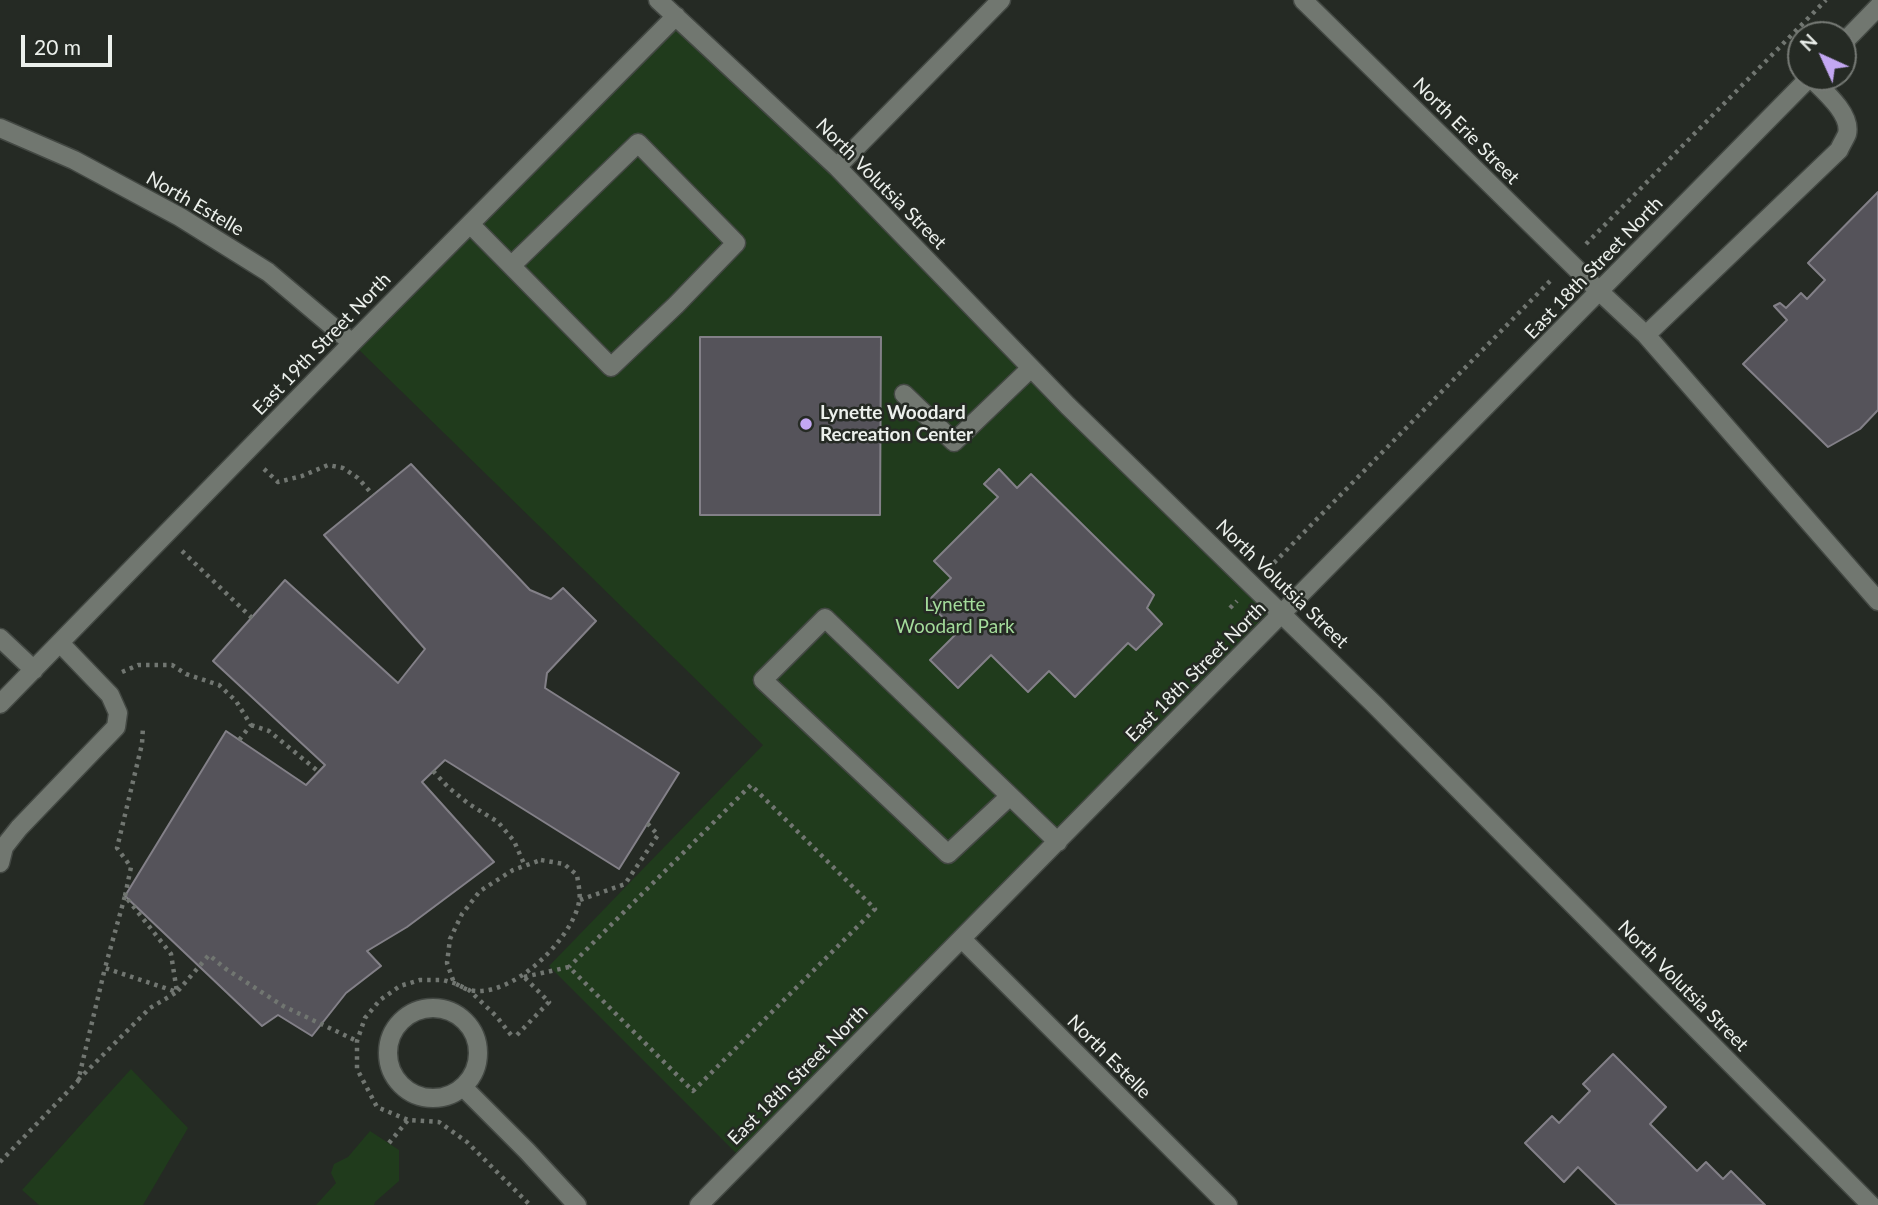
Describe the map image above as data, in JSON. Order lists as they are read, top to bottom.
{
  "streets": {
    "street": [
      "North Erie Street",
      "North Volutsia Street",
      "North Estelle",
      "East 18th Street North",
      "East 19th Street North"
    ]
  },
  "crossings": [
    ["North Erie Street", "East 18th Street North"],
    ["North Volutsia Street", "East 18th Street North"],
    ["North Volutsia Street", "East 19th Street North"],
    ["North Estelle", "East 18th Street North"],
    ["North Estelle", "East 19th Street North"]
  ],
  "parks": ["Lynette Woodard Park"],
  "places": ["Lynette Woodard Recreation Center"],
  "scale_bar": "20 m",
  "north": "top left"
}
